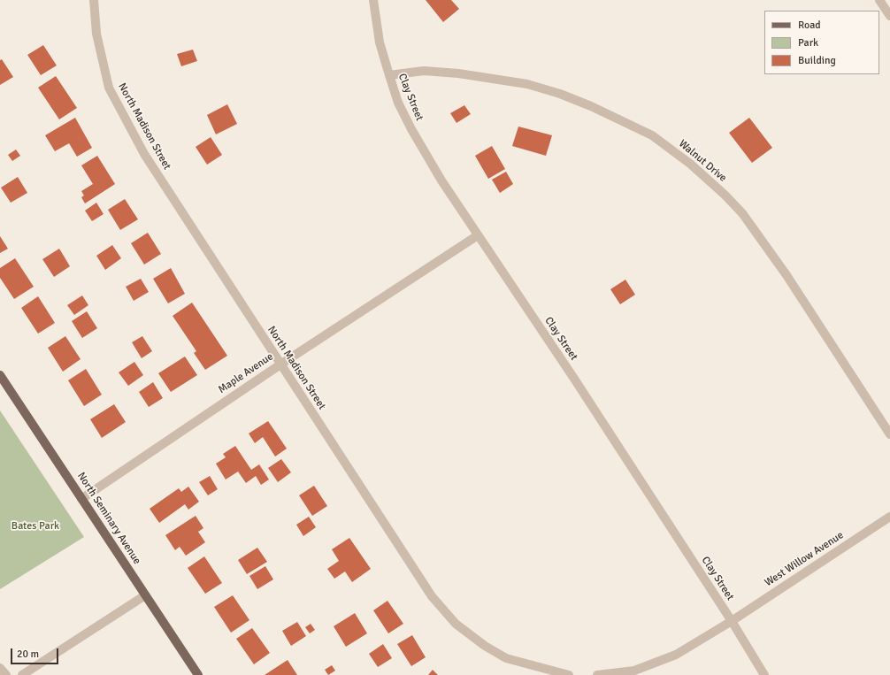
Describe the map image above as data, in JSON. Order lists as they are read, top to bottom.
{
  "streets": {
    "main road": ["North Seminary Avenue"],
    "street": [
      "Clay Street",
      "North Madison Street",
      "Walnut Drive",
      "Maple Avenue",
      "West Willow Avenue"
    ]
  },
  "crossings": [
    ["Clay Street", "Walnut Drive"],
    ["Clay Street", "Maple Avenue"],
    ["Clay Street", "West Willow Avenue"],
    ["North Madison Street", "Maple Avenue"],
    ["Maple Avenue", "North Seminary Avenue"]
  ],
  "parks": ["Bates Park"],
  "legend": ["Road", "Park", "Building"],
  "scale_bar": "20 m"
}
